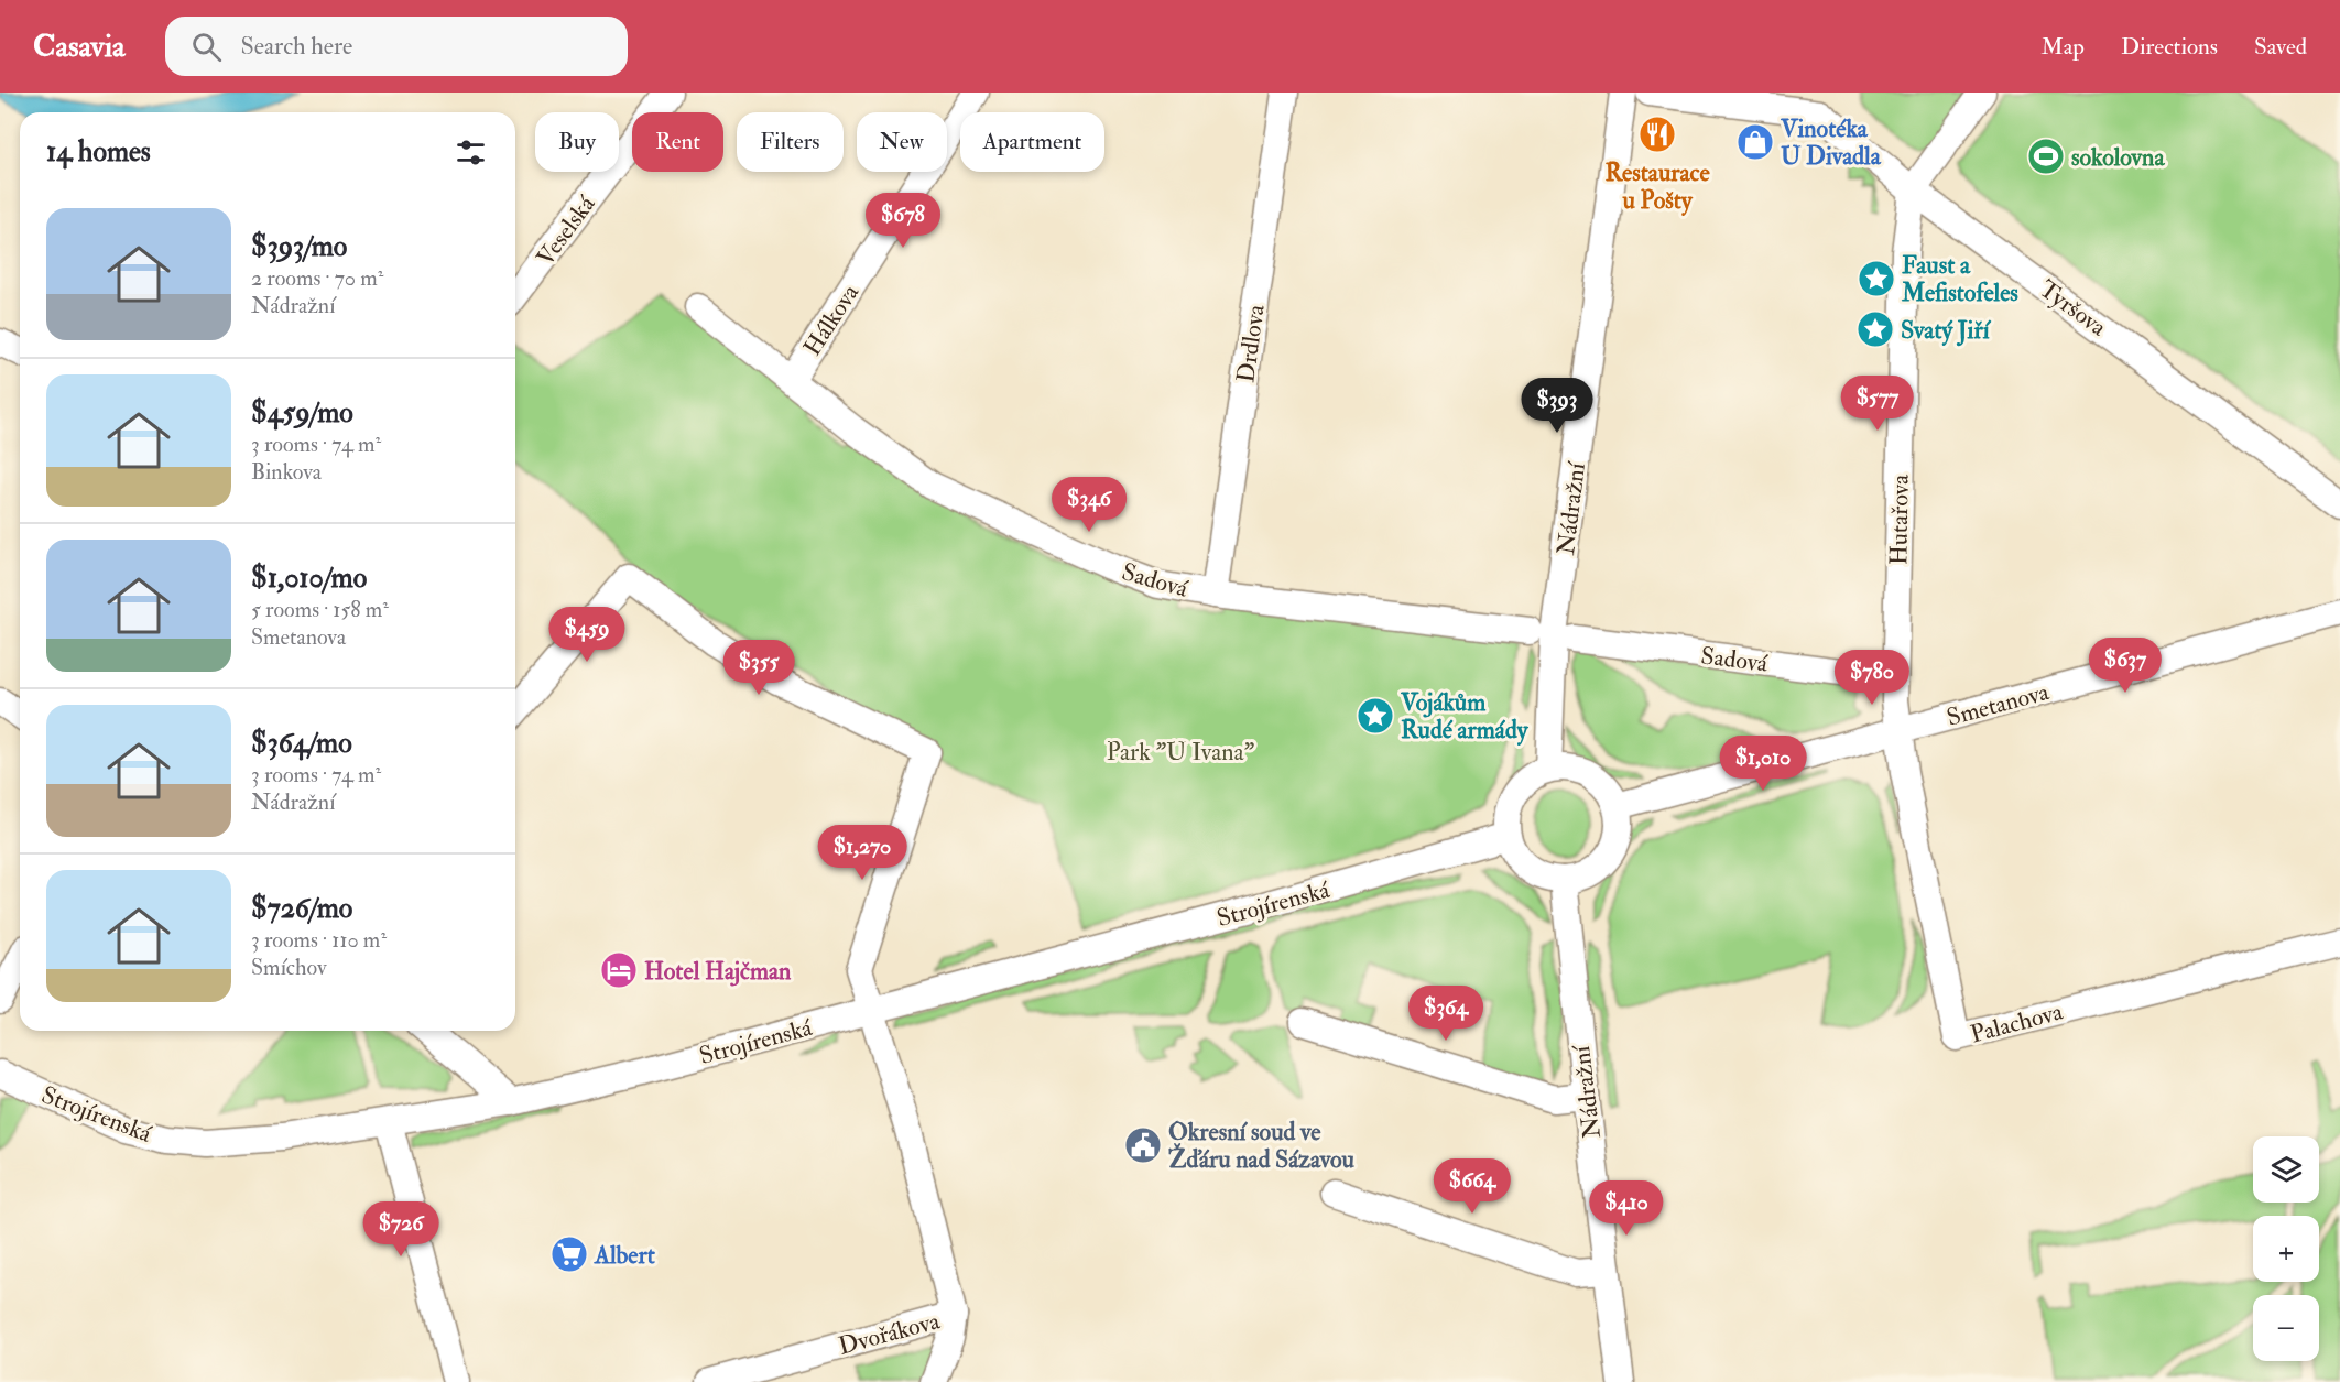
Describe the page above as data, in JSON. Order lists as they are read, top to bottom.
{
  "streets": {
    "street": [
      "Veselská",
      "Tyršova",
      "Hálkova",
      "Drdlova",
      "Nádražní",
      "Hutařova",
      "Sadová",
      "Smetanova",
      "Strojírenská",
      "Palachova",
      "Dvořákova"
    ]
  },
  "crossings": [
    ["Tyršova", "Hutařova"],
    ["Hálkova", "Sadová"],
    ["Drdlova", "Sadová"],
    ["Nádražní", "Smetanova"],
    ["Nádražní", "Strojírenská"],
    ["Hutařova", "Sadová"],
    ["Hutařova", "Smetanova"],
    ["Hutařova", "Palachova"],
    ["Smetanova", "Strojírenská"],
    ["Smetanova", "Palachova"]
  ],
  "parks": ["Park \"U Ivana\""],
  "places": {
    "restaurant": ["Restaurace u Pošty"],
    "shop": ["Vinotéka U Divadla"],
    "sports": ["sokolovna"],
    "place": ["Faust a Mefistofeles", "Svatý Jiří", "Vojákům Rudé armády"],
    "hotel": ["Hotel Hajčman"],
    "public building": ["Okresní soud ve Žďáru nad Sázavou"],
    "supermarket": ["Albert"]
  },
  "page": {
    "header": "Casavia",
    "search": "Search here",
    "nav": ["Map", "Directions", "Saved"],
    "chip": [
      "Buy",
      "Rent",
      "Filters",
      "New",
      "Apartment"
    ],
    "heading": "14 homes",
    "list": [
      {
        "name": "$393/mo",
        "note": "2 rooms · 70 m² · Nádražní"
      },
      {
        "name": "$459/mo",
        "note": "3 rooms · 74 m² · Binkova"
      },
      {
        "name": "$1,010/mo",
        "note": "5 rooms · 158 m² · Smetanova"
      },
      {
        "name": "$364/mo",
        "note": "3 rooms · 74 m² · Nádražní"
      },
      {
        "name": "$726/mo",
        "note": "3 rooms · 110 m² · Smíchov"
      }
    ],
    "price": [
      "$678",
      "$577",
      "$393",
      "$346",
      "$459",
      "$637",
      "$355",
      "$780",
      "$1,010",
      "$1,270",
      "$364",
      "$664",
      "$410",
      "$726"
    ],
    "map_buttons": ["+", "−"]
  }
}
